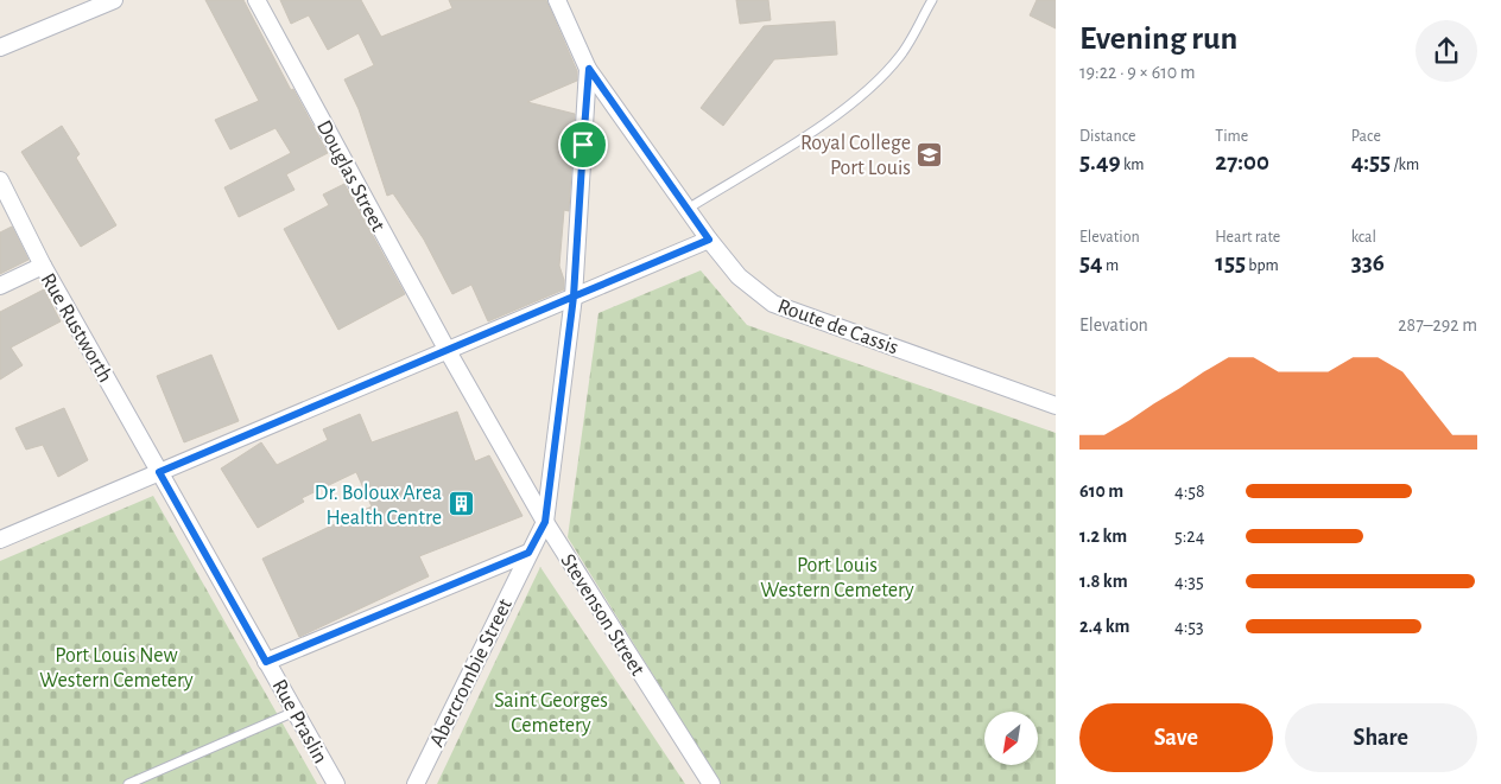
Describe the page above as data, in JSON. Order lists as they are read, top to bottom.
{
  "streets": {
    "street": [
      "Douglas Street",
      "Route de Cassis",
      "Rue Rustworth",
      "Stevenson Street",
      "Abercrombie Street",
      "Rue Praslin"
    ]
  },
  "crossings": [
    ["Douglas Street", "Stevenson Street"],
    ["Route de Cassis", "Abercrombie Street"],
    ["Rue Rustworth", "Rue Praslin"],
    ["Stevenson Street", "Abercrombie Street"]
  ],
  "parks": ["Port Louis Western Cemetery", "Port Louis New Western Cemetery", "Saint Georges Cemetery"],
  "places": {
    "school or university": ["Royal College Port Louis"],
    "building": ["Dr. Boloux Area Health Centre"]
  },
  "north": "bottom left",
  "page": {
    "heading": ["Evening run", "19:22 · 9 × 610 m"],
    "stats": [
      ["Distance", "5.49 km"],
      ["Time", "27:00"],
      ["Pace", "4:55 /km"],
      ["Elevation", "54 m"],
      ["Heart rate", "155 bpm"],
      ["kcal", "336"]
    ],
    "chart": ["Elevation", "287–292 m"],
    "list": [
      {
        "name": "610 m",
        "note": "4:58"
      },
      {
        "name": "1.2 km",
        "note": "5:24"
      },
      {
        "name": "1.8 km",
        "note": "4:35"
      },
      {
        "name": "2.4 km",
        "note": "4:53"
      }
    ],
    "buttons": ["Save", "Share"]
  }
}
